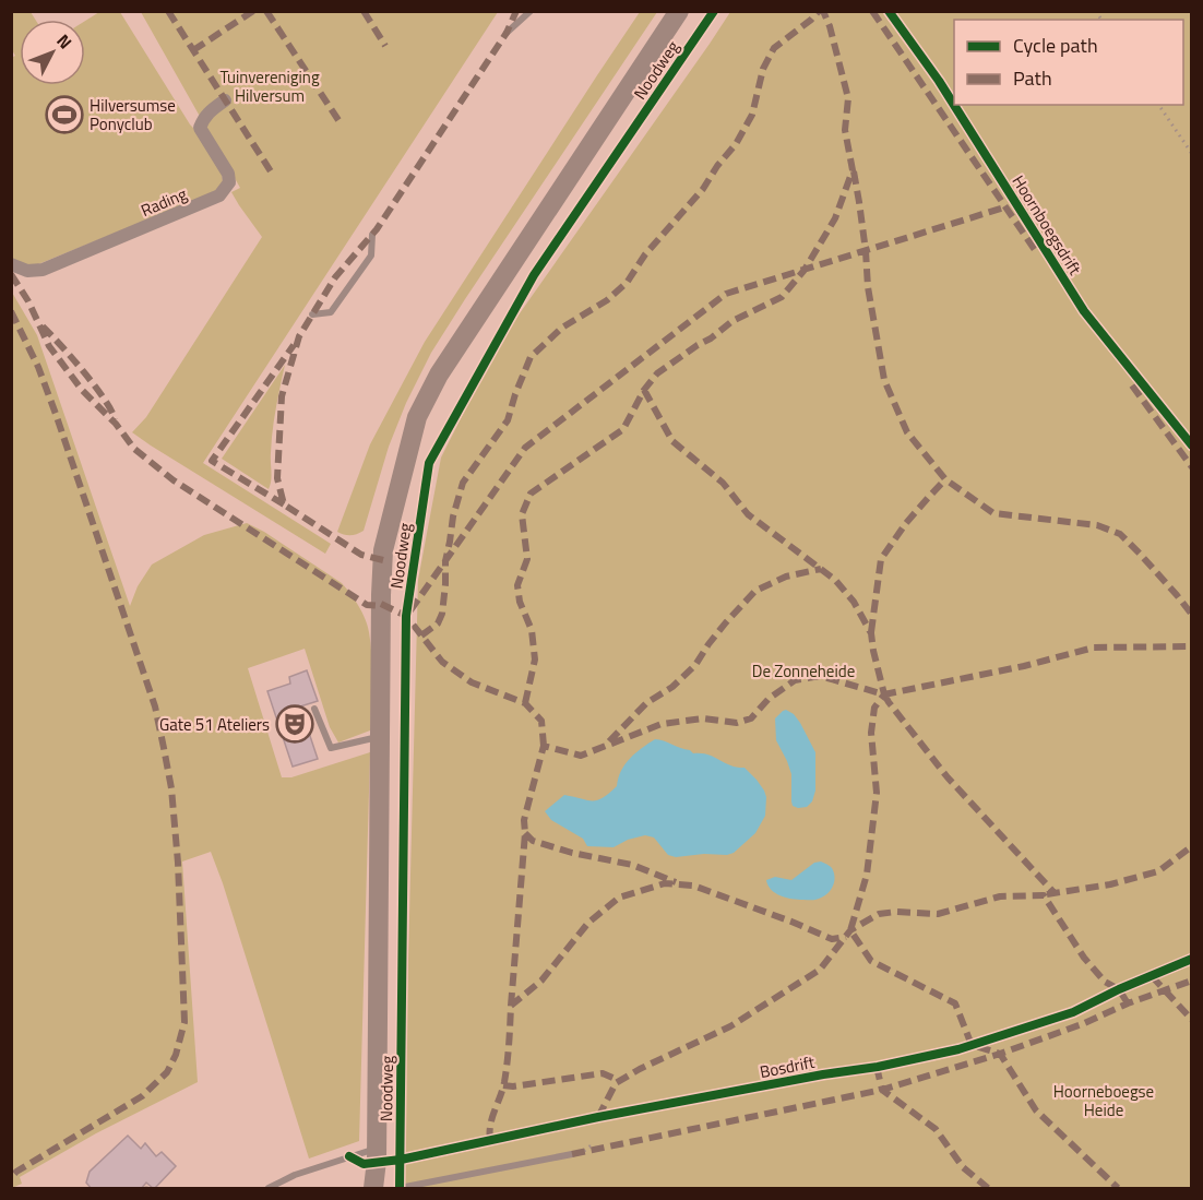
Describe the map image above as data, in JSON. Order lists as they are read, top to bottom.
{
  "streets": {
    "main road": ["Noodweg"],
    "street": ["Rading"],
    "cycle path": ["Hoornboegsdrift", "Bosdrift"]
  },
  "parks": ["Tuinvereniging Hilversum", "De Zonneheide", "Hoorneboegse Heide"],
  "places": {
    "sports": ["Hilversumse Ponyclub"],
    "theatre": ["Gate 51 Ateliers"]
  },
  "legend": ["Cycle path", "Path"],
  "north": "top right"
}
